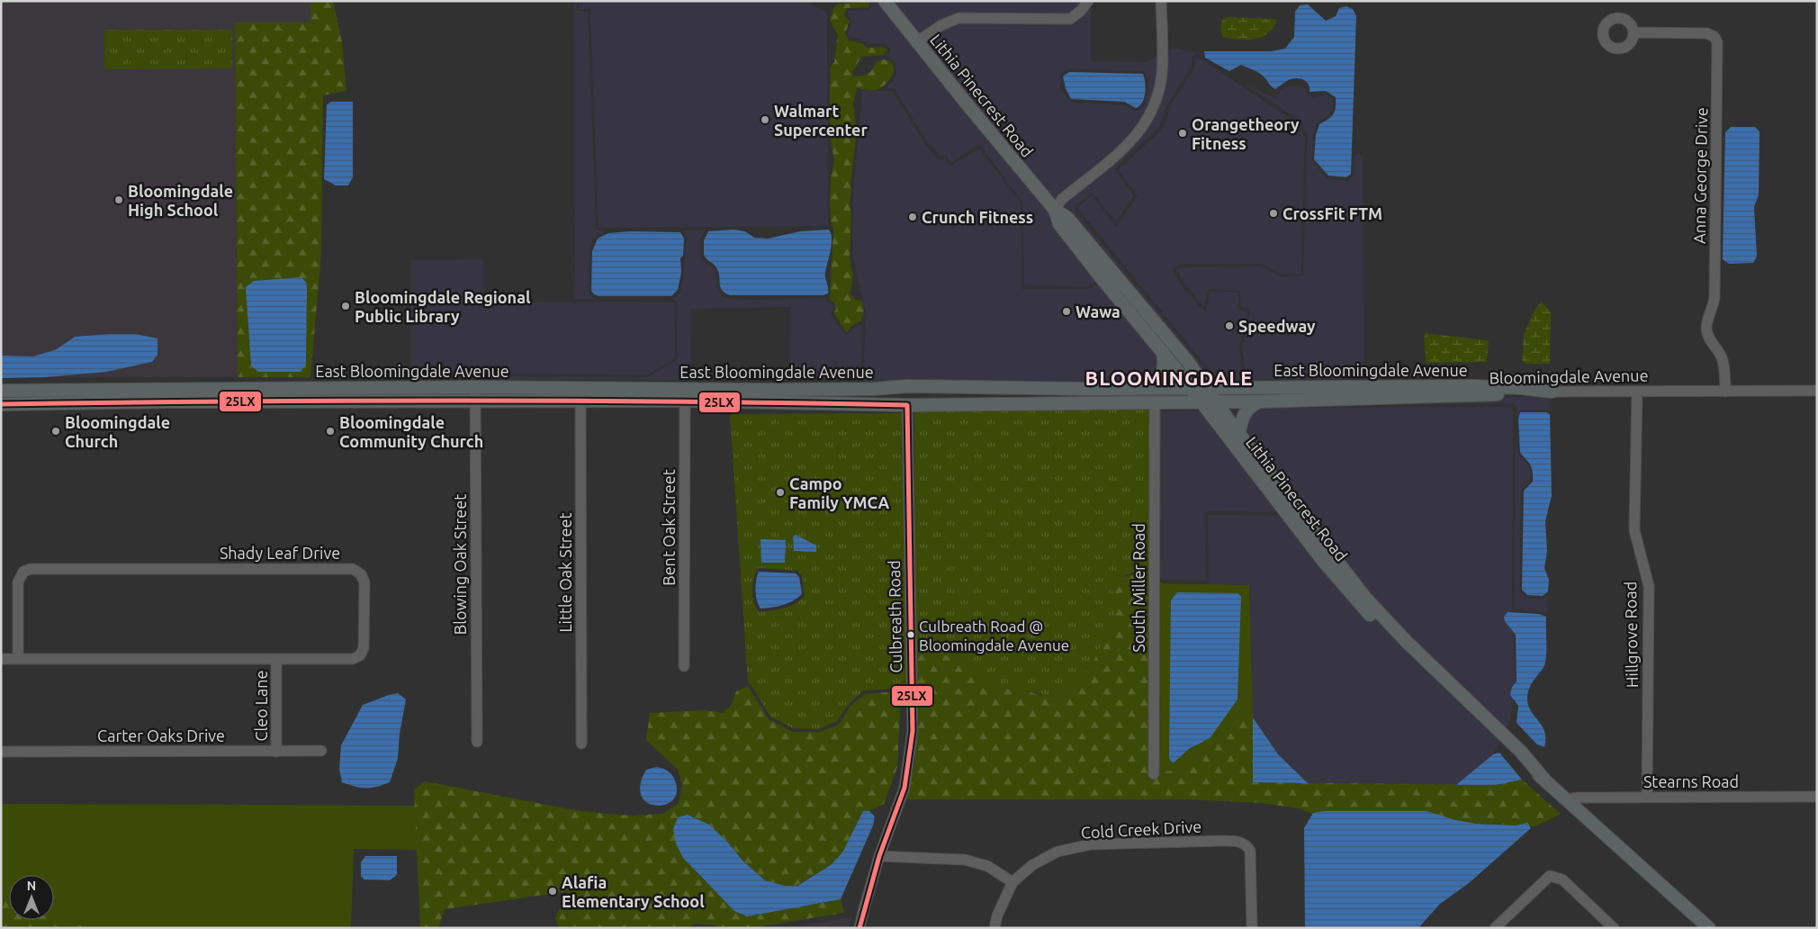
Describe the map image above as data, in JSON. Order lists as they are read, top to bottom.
{
  "streets": {
    "main road": ["Lithia Pinecrest Road", "East Bloomingdale Avenue", "Bloomingdale Avenue"],
    "street": [
      "Anna George Drive",
      "Bent Oak Street",
      "Shady Leaf Drive",
      "Blowing Oak Street",
      "Little Oak Street",
      "South Miller Road",
      "Culbreath Road",
      "Hillgrove Road",
      "Cleo Lane",
      "Carter Oaks Drive",
      "Stearns Road",
      "Cold Creek Drive"
    ]
  },
  "crossings": [
    ["Lithia Pinecrest Road", "East Bloomingdale Avenue"],
    ["Lithia Pinecrest Road", "Bloomingdale Avenue"],
    ["Lithia Pinecrest Road", "Stearns Road"],
    ["Anna George Drive", "Bloomingdale Avenue"],
    ["East Bloomingdale Avenue", "Bloomingdale Avenue"],
    ["East Bloomingdale Avenue", "Bent Oak Street"],
    ["East Bloomingdale Avenue", "Blowing Oak Street"],
    ["East Bloomingdale Avenue", "Little Oak Street"],
    ["East Bloomingdale Avenue", "Culbreath Road"],
    ["Bloomingdale Avenue", "South Miller Road"],
    ["Bloomingdale Avenue", "Culbreath Road"],
    ["Bloomingdale Avenue", "Hillgrove Road"],
    ["Shady Leaf Drive", "Cleo Lane"],
    ["Hillgrove Road", "Stearns Road"],
    ["Cleo Lane", "Carter Oaks Drive"]
  ],
  "districts": ["BLOOMINGDALE"],
  "places": [
    "Walmart Supercenter",
    "Orangetheory Fitness",
    "Bloomingdale High School",
    "CrossFit FTM",
    "Crunch Fitness",
    "Bloomingdale Regional Public Library",
    "Wawa",
    "Speedway",
    "Bloomingdale Church",
    "Bloomingdale Community Church",
    "Campo Family YMCA",
    "Culbreath Road @ Bloomingdale Avenue",
    "Alafia Elementary School"
  ],
  "lines": ["transit line 25LX"],
  "north": "top"
}
